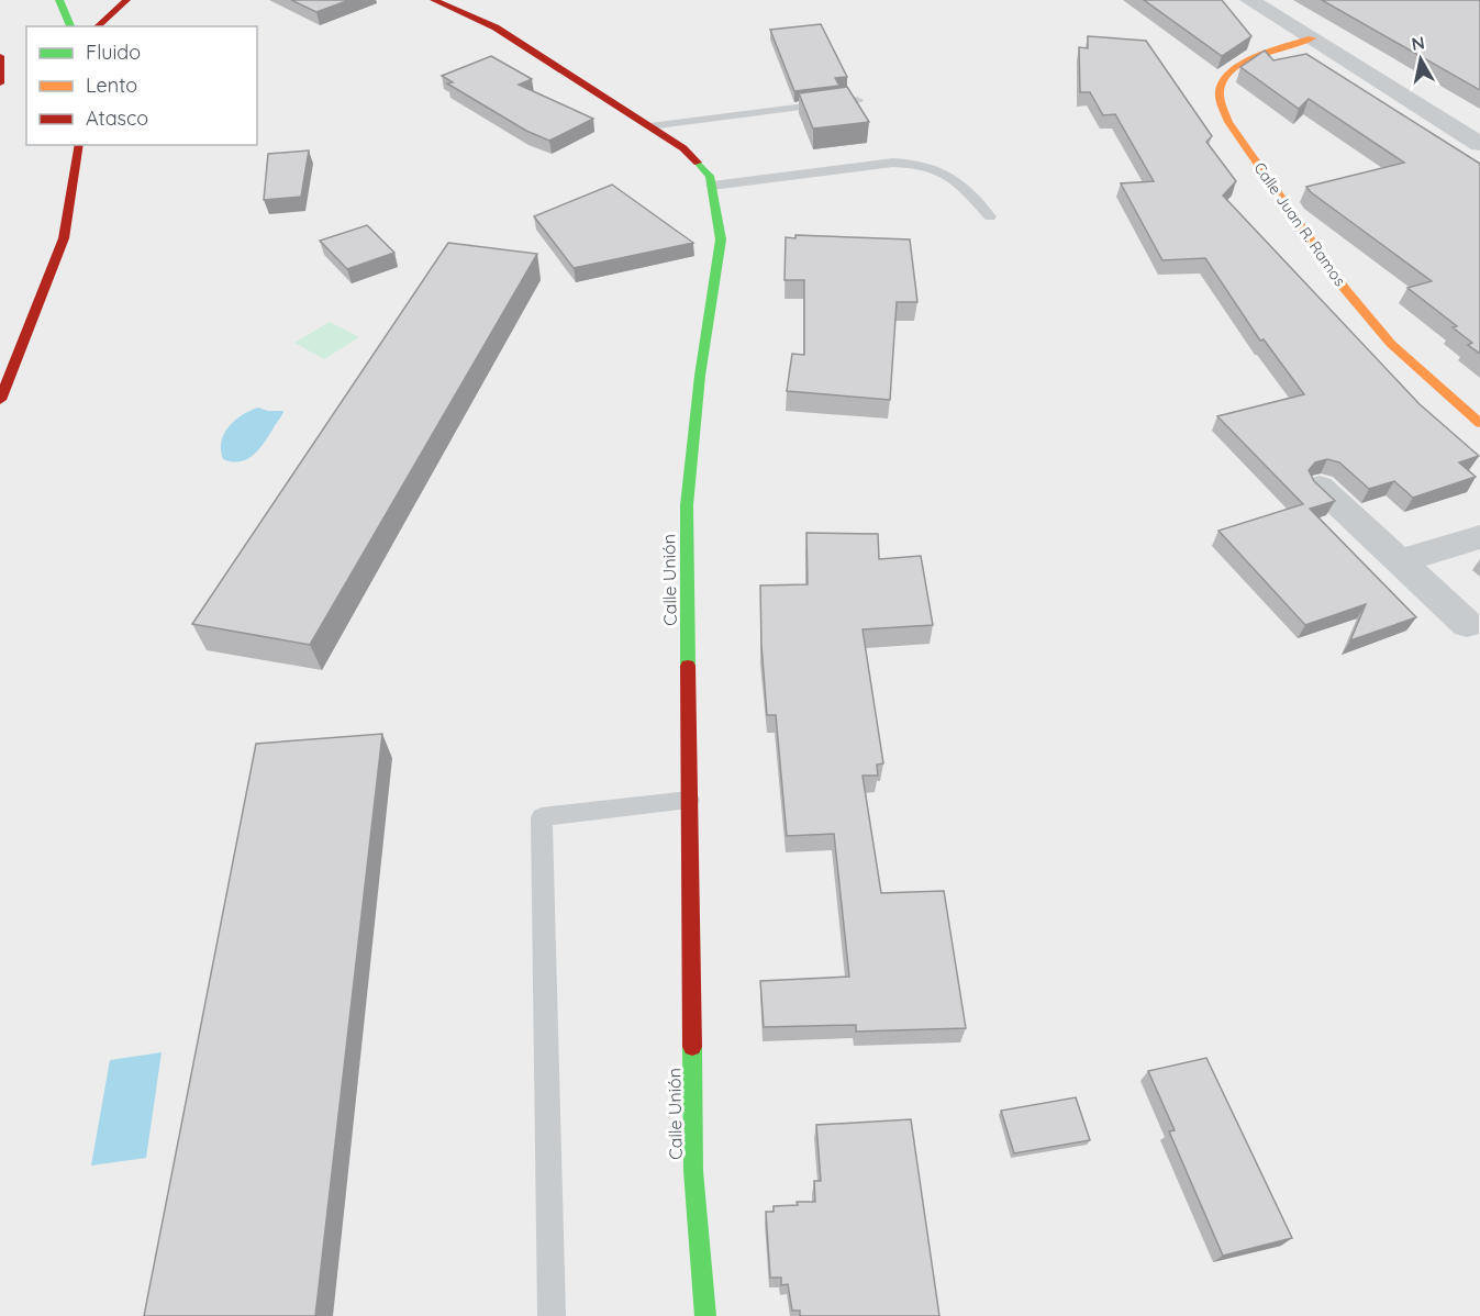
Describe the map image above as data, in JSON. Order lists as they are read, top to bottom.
{
  "streets": {
    "main road": ["Calle Juan R. Ramos", "Calle Unión"]
  },
  "legend": ["Fluido", "Lento", "Atasco"],
  "north": "top"
}
